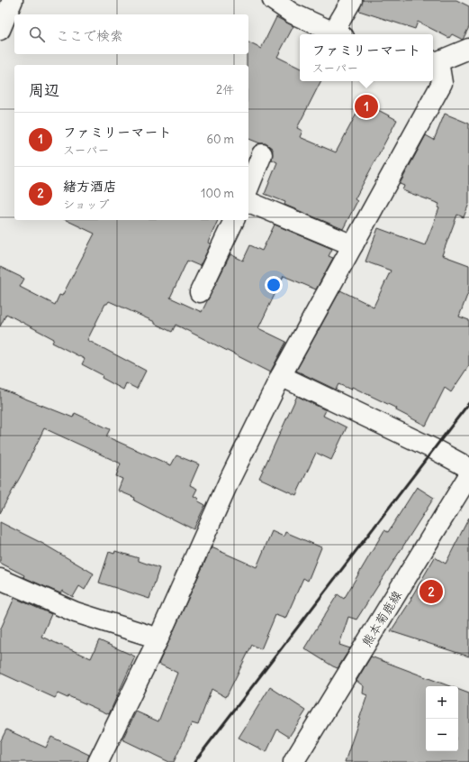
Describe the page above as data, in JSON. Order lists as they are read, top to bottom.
{
  "streets": {
    "street": ["熊本菊鹿線"]
  },
  "page": {
    "search": "ここで検索",
    "popup": ["ファミリーマート", "スーパー"],
    "heading": ["周辺", "2件"],
    "pins": ["1", "2"],
    "list": [
      {
        "mark": "1",
        "name": "ファミリーマート",
        "note": "スーパー",
        "value": "60 m"
      },
      {
        "mark": "2",
        "name": "緒方酒店",
        "note": "ショップ",
        "value": "100 m"
      }
    ],
    "map_buttons": ["+", "−"]
  }
}
